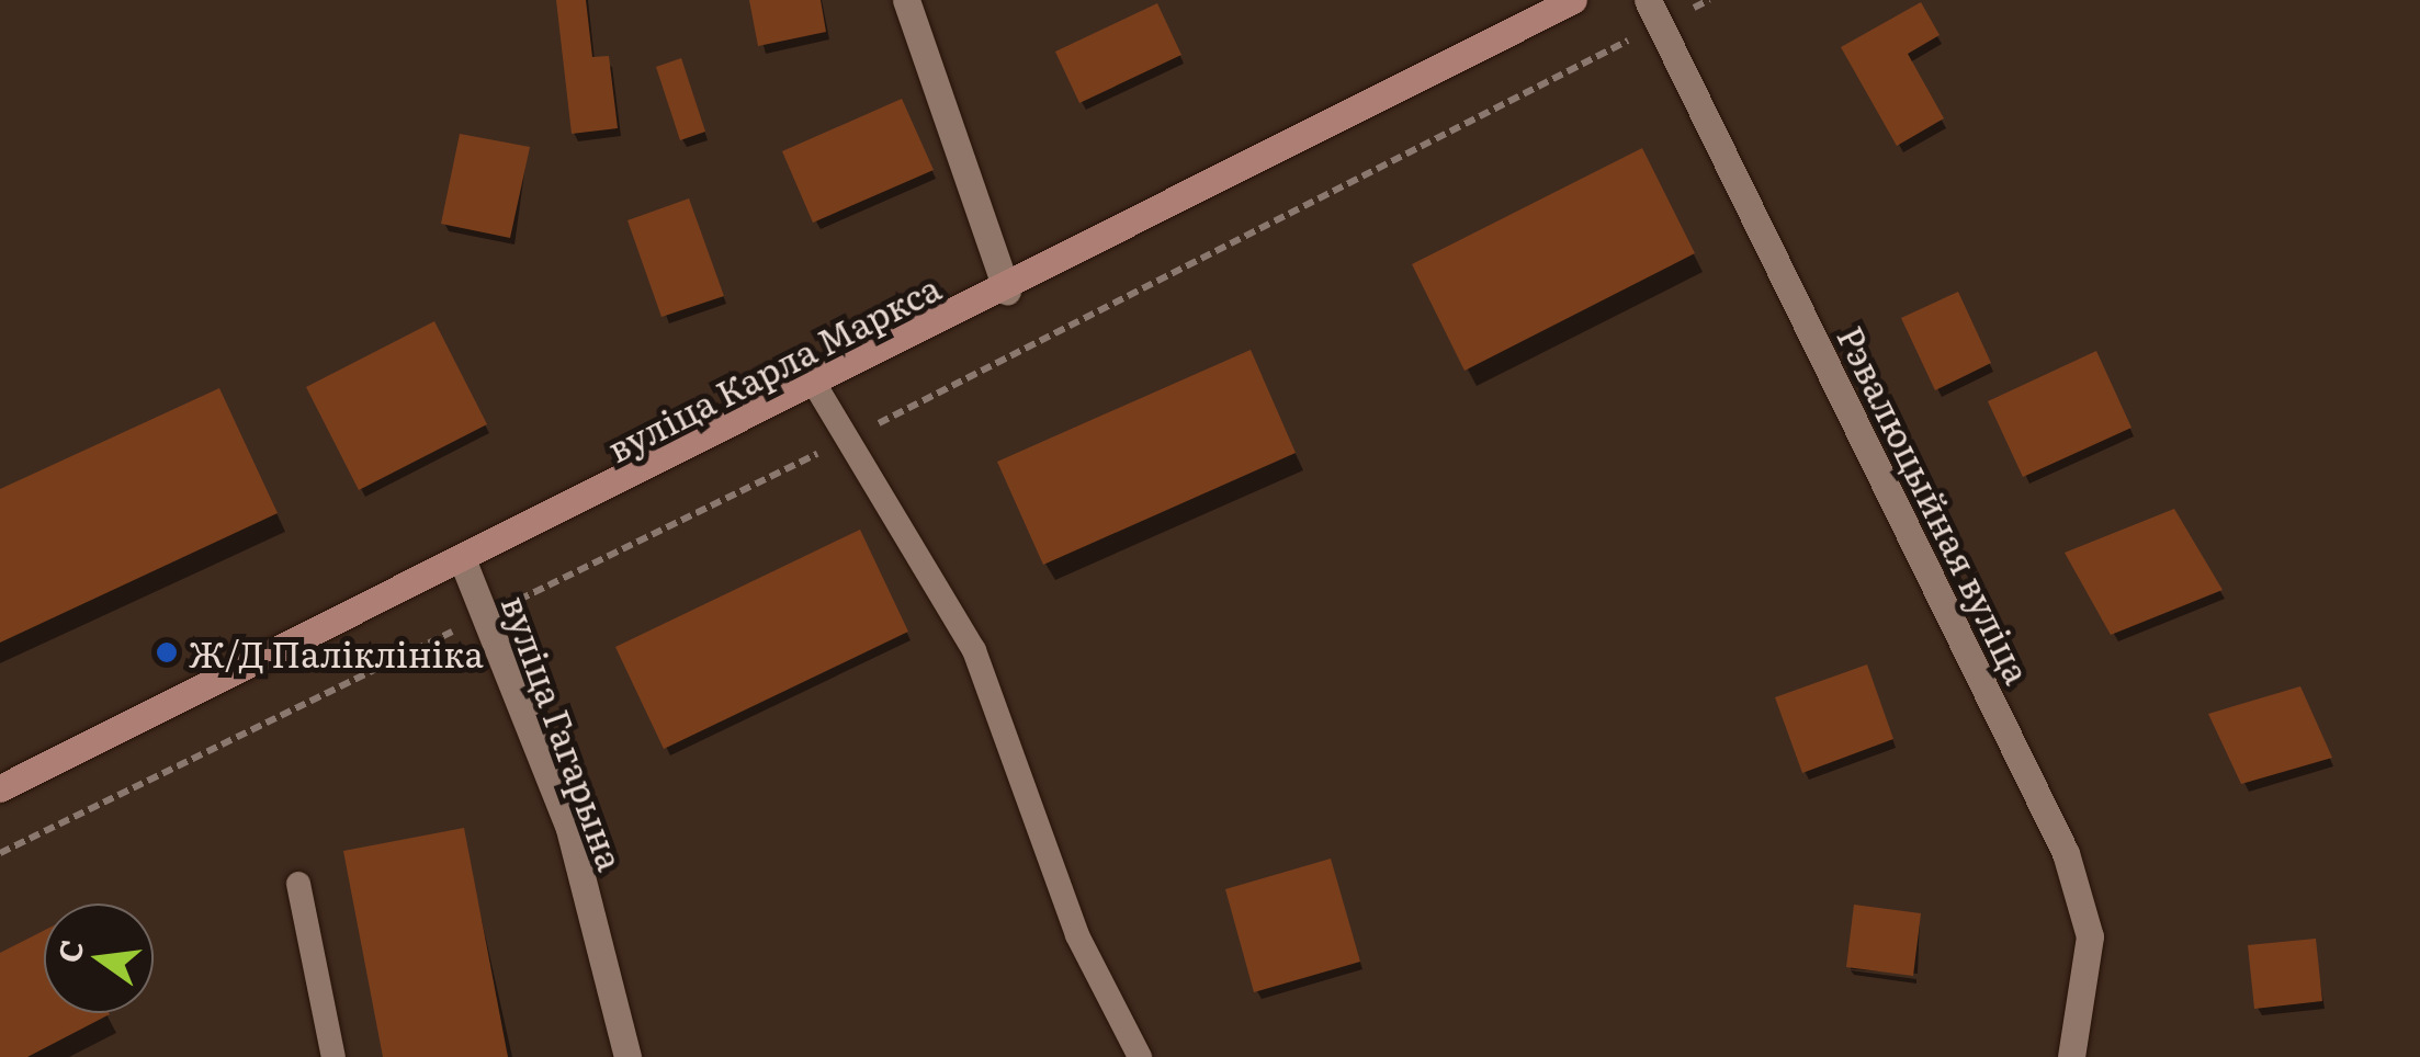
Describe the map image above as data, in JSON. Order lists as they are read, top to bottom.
{
  "streets": {
    "main road": ["вуліца Карла Маркса"],
    "street": ["Рэвалюцыйная вуліца", "вуліца Гагарына"]
  },
  "crossings": [
    ["вуліца Карла Маркса", "вуліца Гагарына"]
  ],
  "places": ["Ж/Д Паліклініка"],
  "north": "left"
}
